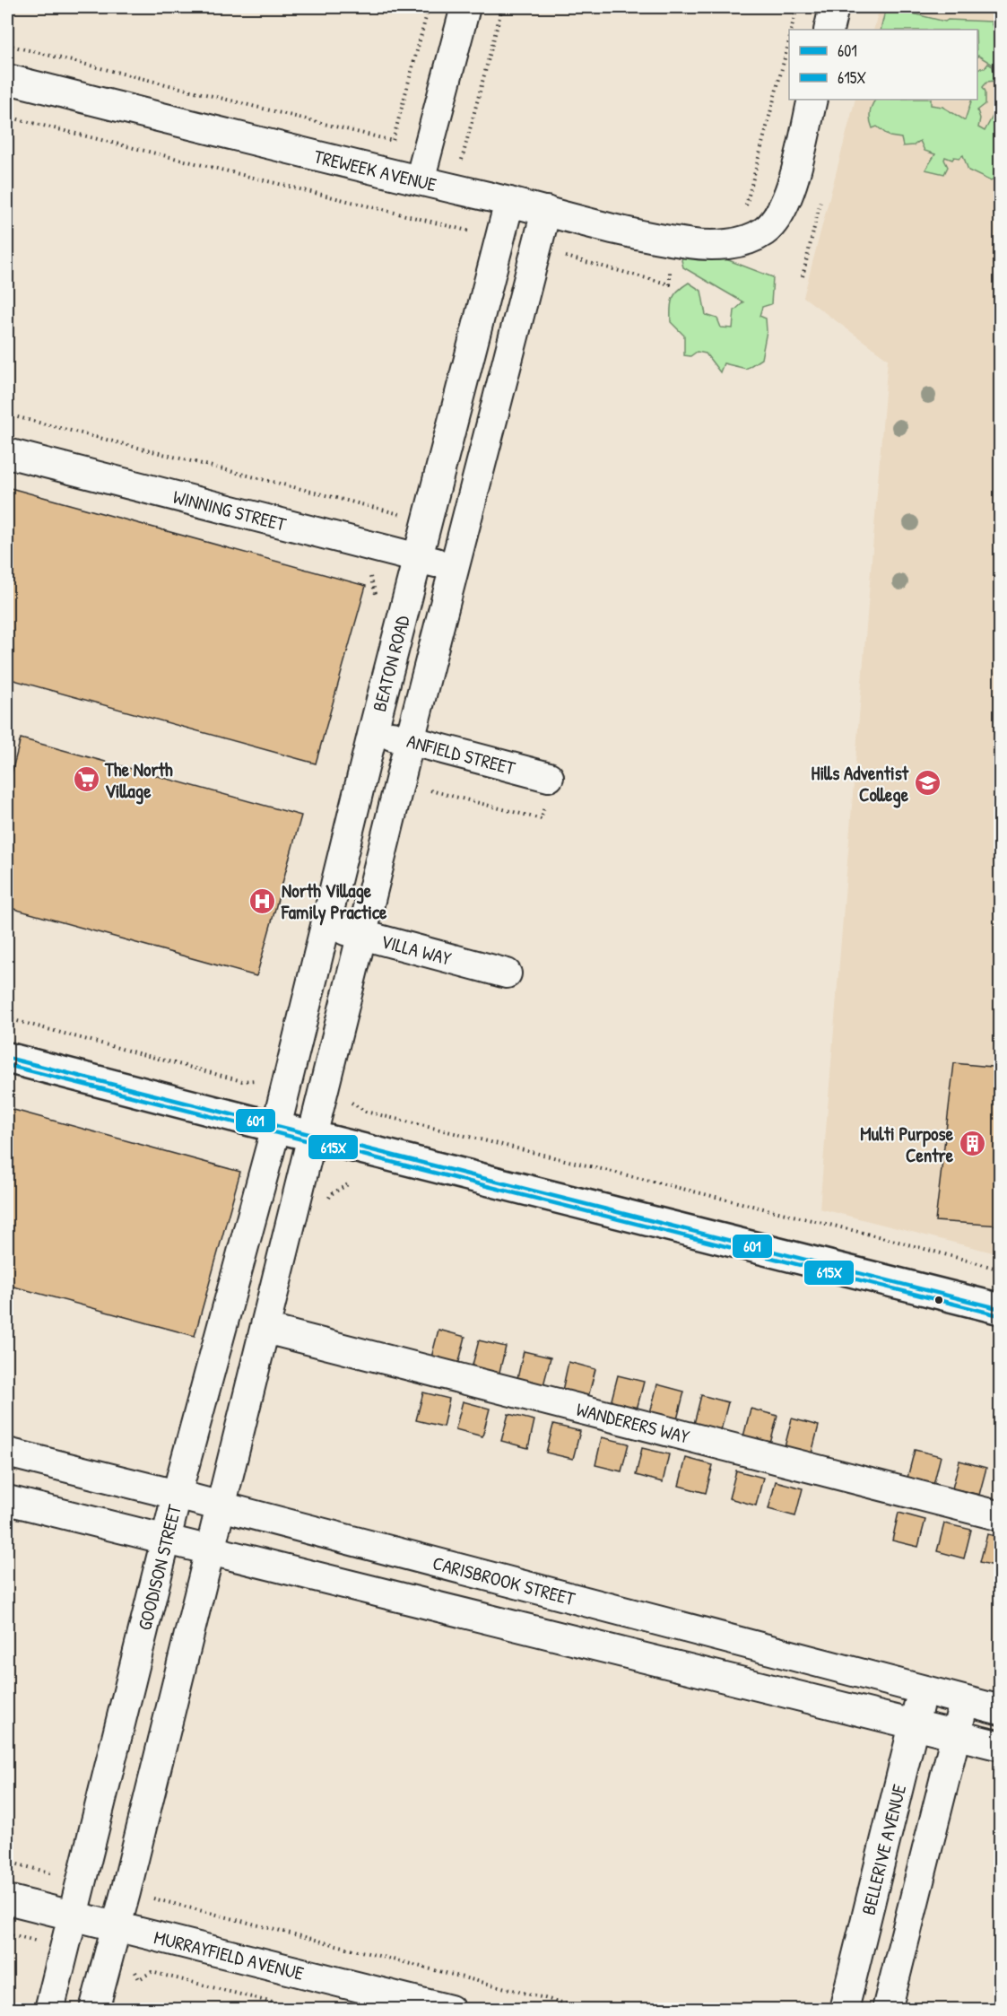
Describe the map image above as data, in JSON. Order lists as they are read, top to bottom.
{
  "streets": {
    "street": [
      "TREWEEK AVENUE",
      "WINNING STREET",
      "BEATON ROAD",
      "ANFIELD STREET",
      "VILLA WAY",
      "WANDERERS WAY",
      "GOODISON STREET",
      "CARISBROOK STREET",
      "BELLERIVE AVENUE",
      "MURRAYFIELD AVENUE"
    ]
  },
  "crossings": [
    ["TREWEEK AVENUE", "BEATON ROAD"],
    ["WINNING STREET", "BEATON ROAD"],
    ["BEATON ROAD", "ANFIELD STREET"],
    ["BEATON ROAD", "VILLA WAY"],
    ["BEATON ROAD", "GOODISON STREET"],
    ["GOODISON STREET", "CARISBROOK STREET"],
    ["GOODISON STREET", "MURRAYFIELD AVENUE"],
    ["CARISBROOK STREET", "BELLERIVE AVENUE"]
  ],
  "places": {
    "supermarket": ["The North Village"],
    "school or university": ["Hills Adventist College"],
    "hospital": ["North Village Family Practice"],
    "building": ["Multi Purpose Centre"]
  },
  "lines": ["transit line 601", "transit line 615X"],
  "legend": ["601", "615X"]
}
